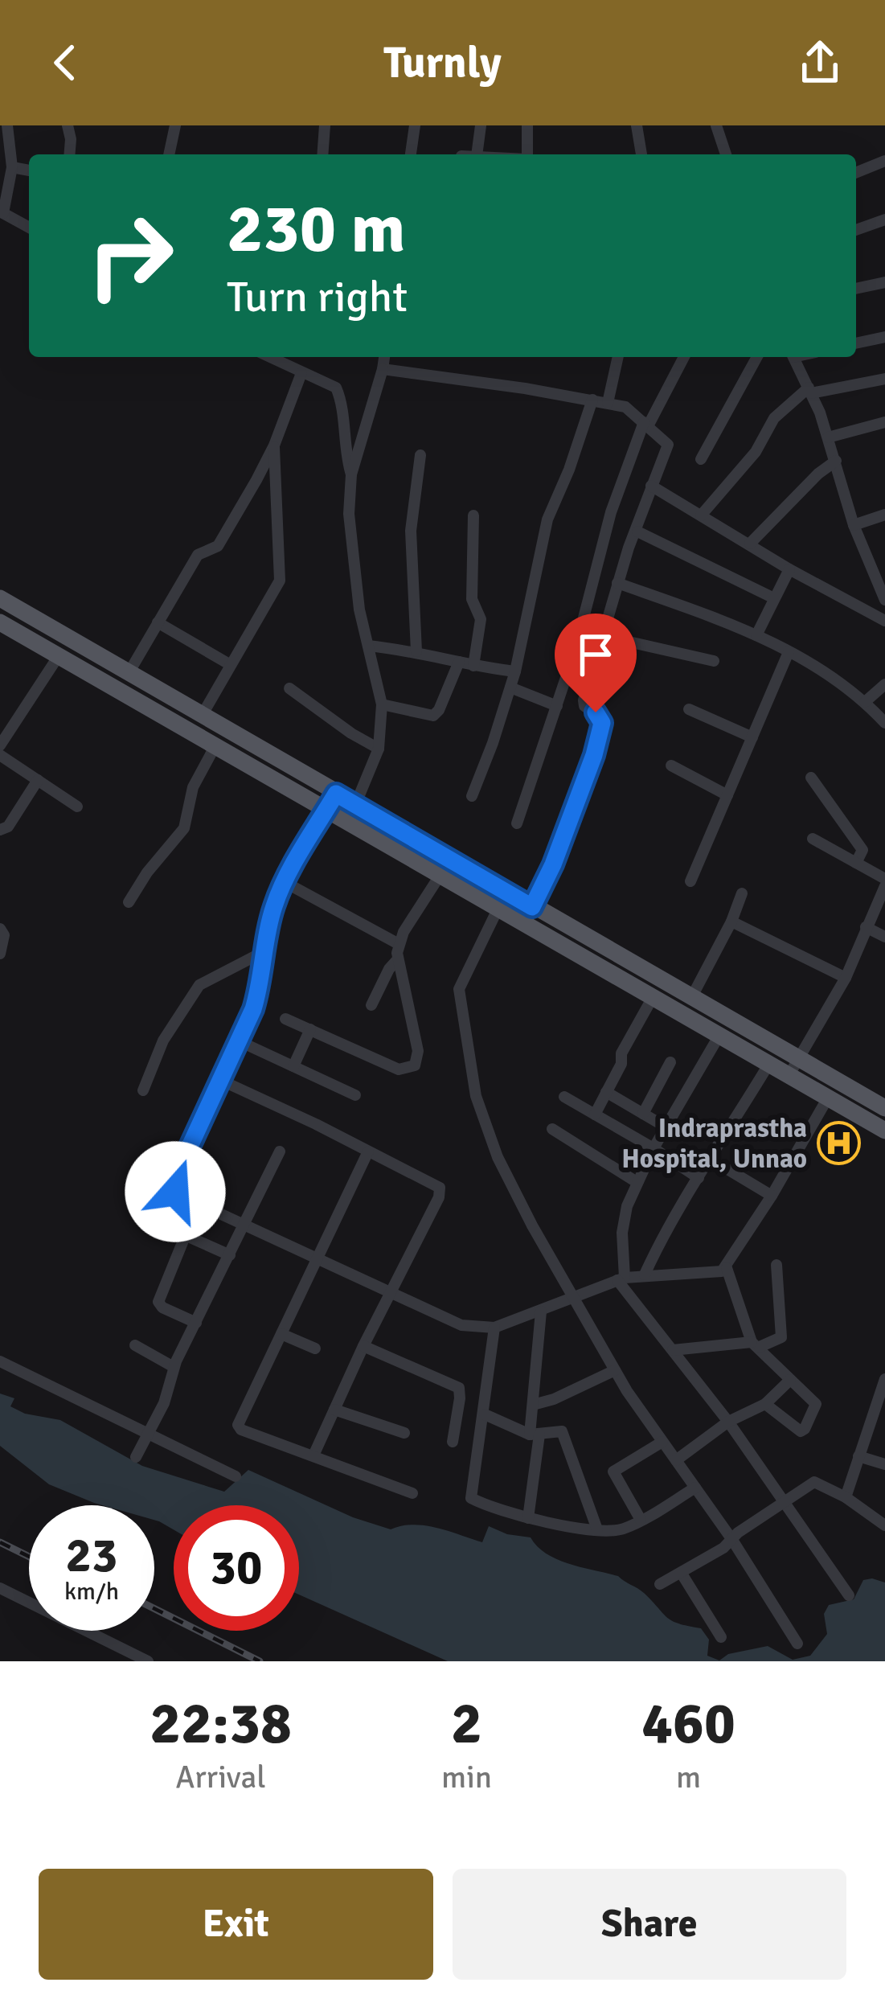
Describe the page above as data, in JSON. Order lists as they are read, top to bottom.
{
  "places": {
    "hospital": ["Indraprastha Hospital, Unnao"]
  },
  "page": {
    "header": "Turnly",
    "turn": ["230 m", "Turn right"],
    "speed": "23 km/h",
    "limit": "30",
    "eta": [
      "22:38",
      "Arrival",
      "2",
      "min",
      "460",
      "m"
    ],
    "buttons": ["Exit", "Share"]
  }
}
